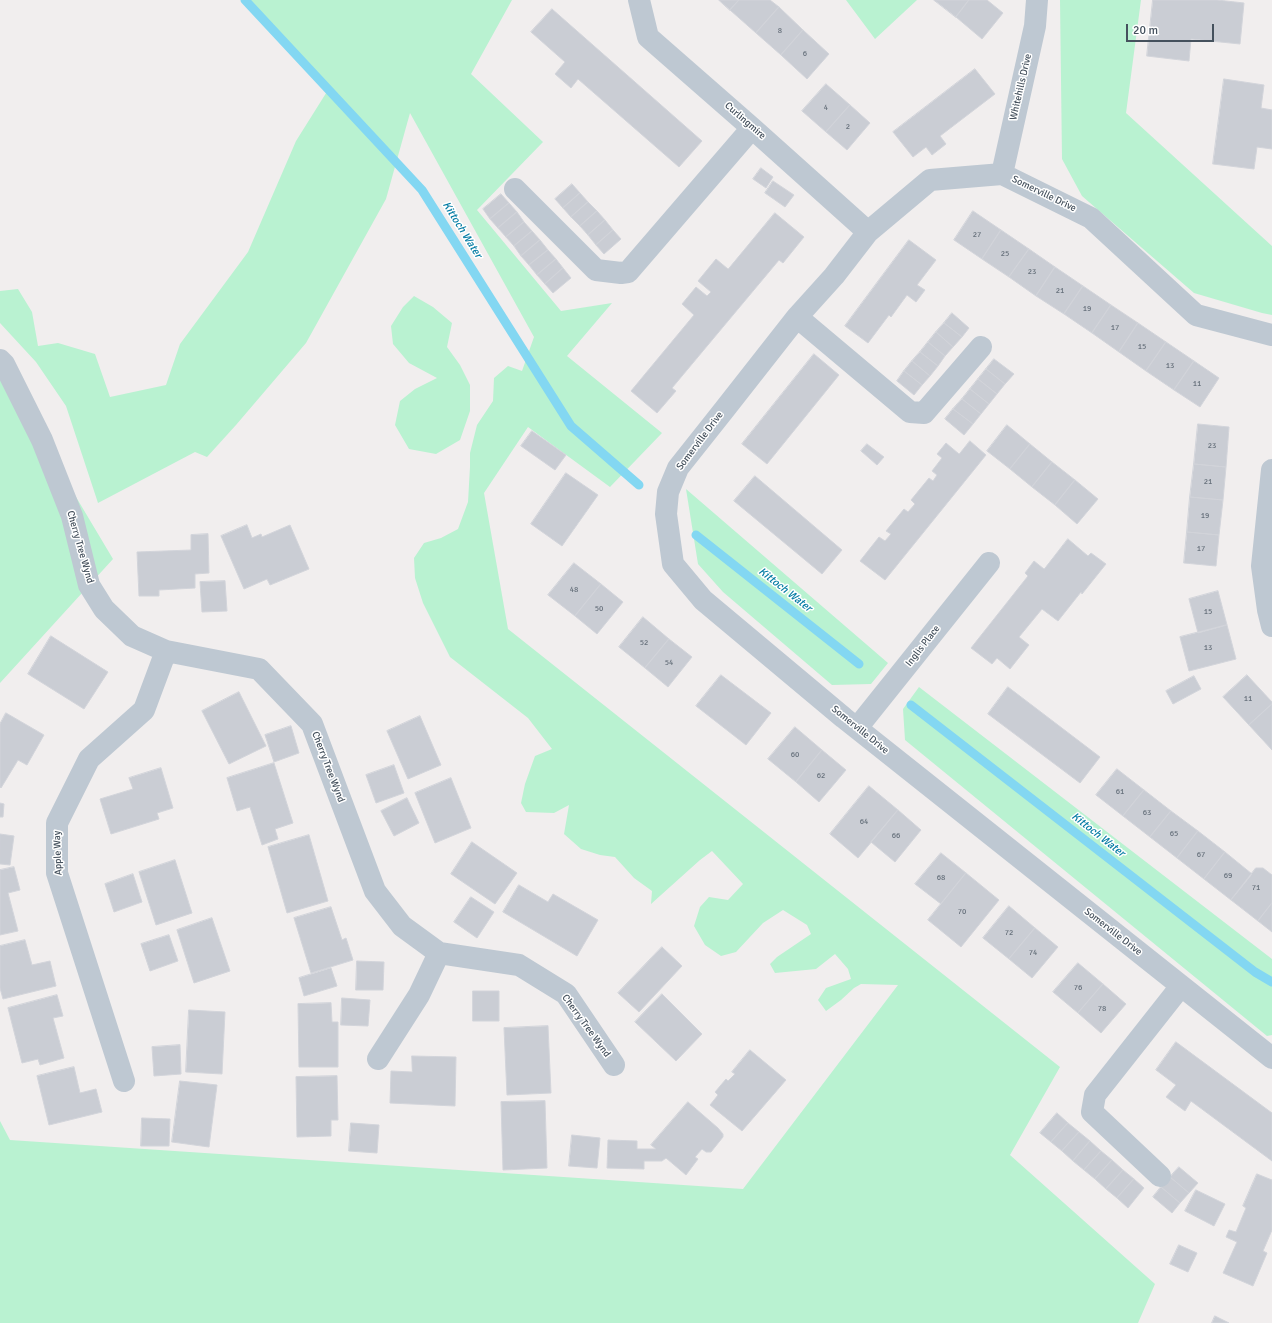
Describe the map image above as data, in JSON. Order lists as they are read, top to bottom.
{
  "streets": {
    "street": [
      "Whitehills Drive",
      "Curlingmire",
      "Somerville Drive",
      "Cherry Tree Wynd",
      "Inglis Place",
      "Apple Way"
    ]
  },
  "crossings": [
    ["Whitehills Drive", "Somerville Drive"],
    ["Curlingmire", "Somerville Drive"],
    ["Somerville Drive", "Inglis Place"],
    ["Cherry Tree Wynd", "Apple Way"]
  ],
  "water": ["Kittoch Water"],
  "house_numbers": [
    "8",
    "6",
    "4",
    "2",
    "27",
    "25",
    "23",
    "21",
    "19",
    "17",
    "15",
    "13",
    "11",
    "23",
    "21",
    "19",
    "17",
    "48",
    "50",
    "15",
    "52",
    "13",
    "54",
    "11",
    "60",
    "62",
    "61",
    "63",
    "64",
    "65",
    "66",
    "67",
    "69",
    "68",
    "71",
    "70",
    "72",
    "74",
    "76",
    "78"
  ],
  "scale_bar": "20 m"
}
